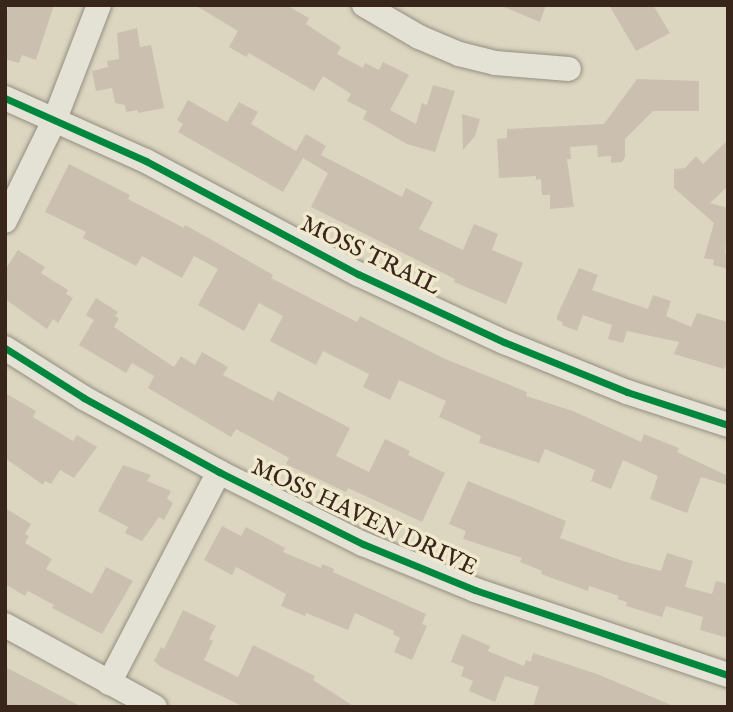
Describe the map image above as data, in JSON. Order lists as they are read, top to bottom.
{
  "streets": {
    "street": ["MOSS TRAIL", "MOSS HAVEN DRIVE"]
  }
}
